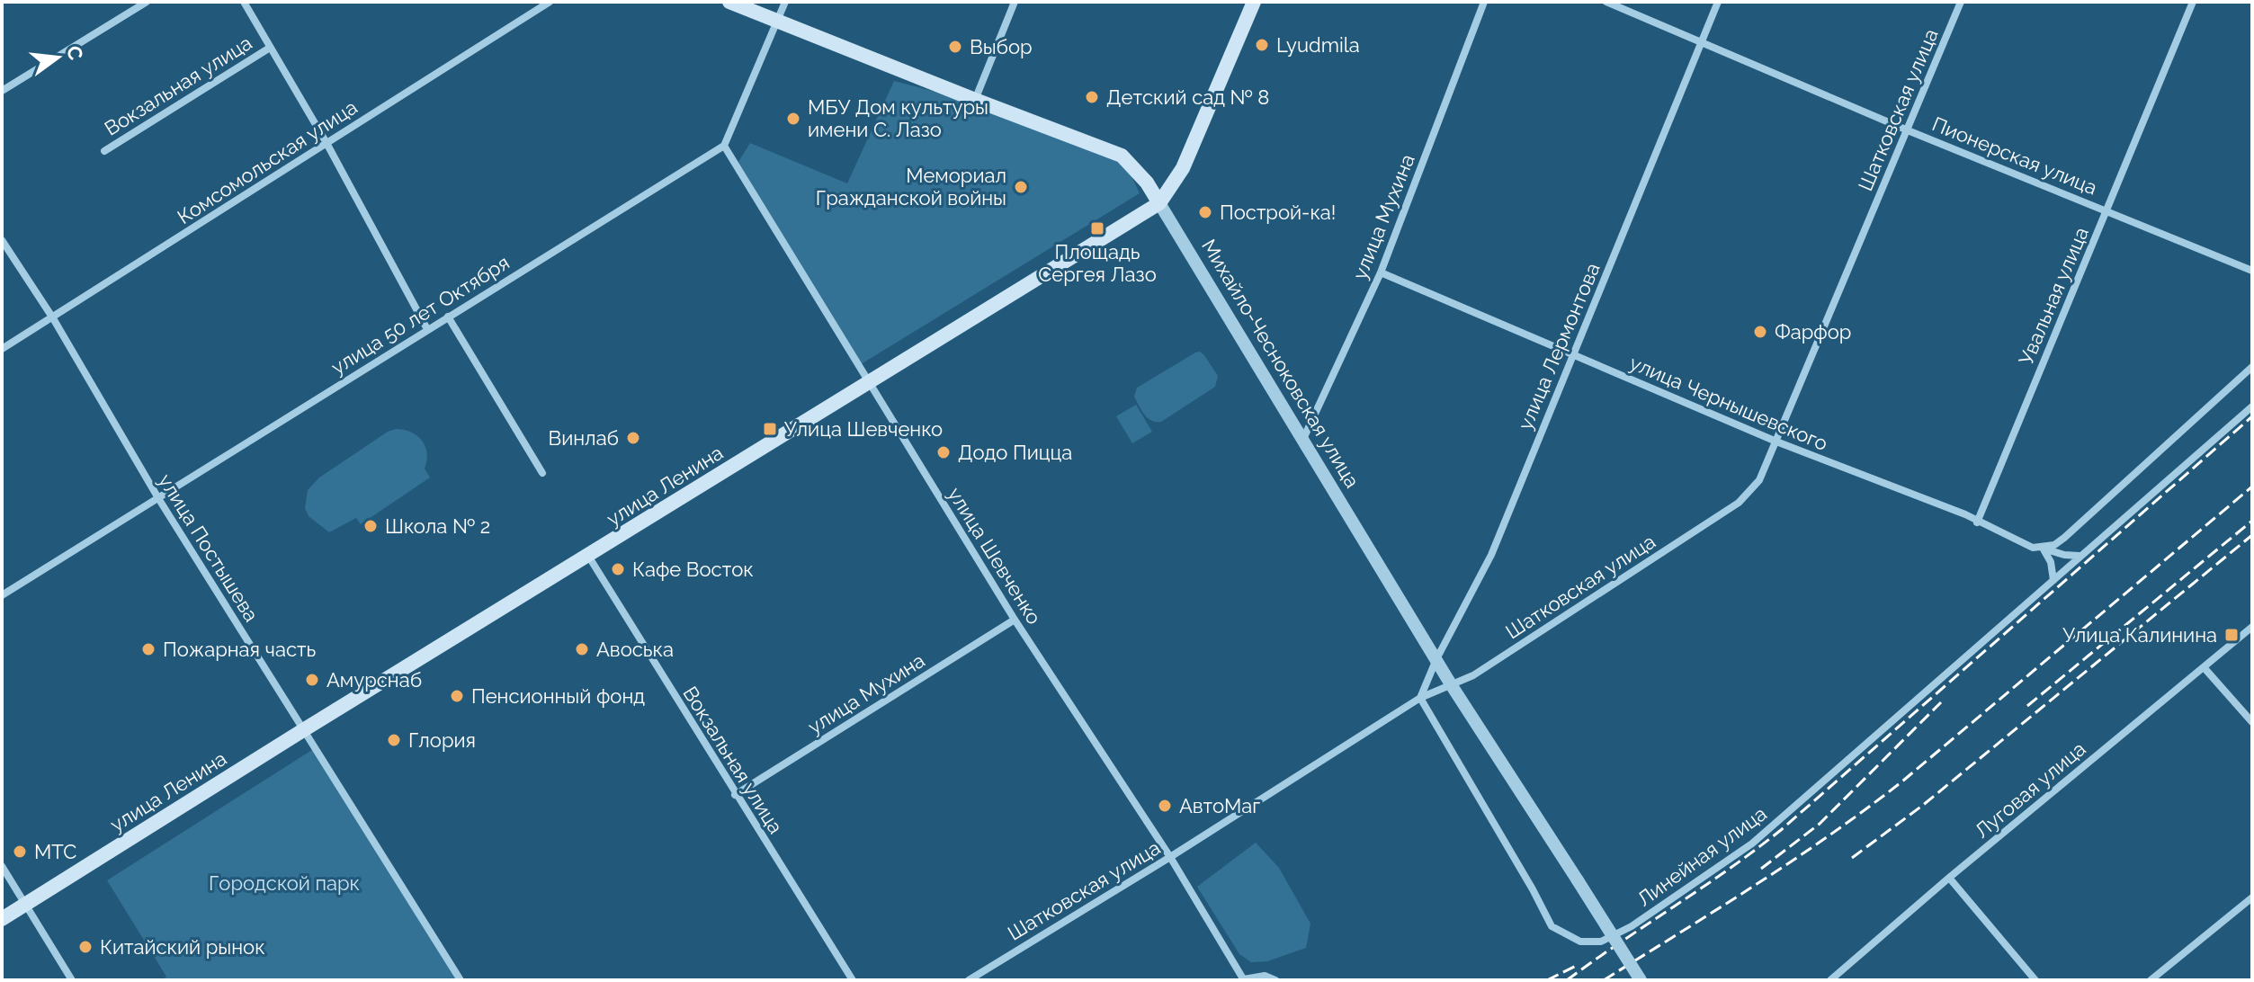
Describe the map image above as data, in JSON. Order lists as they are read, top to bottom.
{
  "streets": {
    "main road": ["Михайло-Чесноковская улица", "улица Ленина"],
    "street": [
      "Вокзальная улица",
      "Шатковская улица",
      "Пионерская улица",
      "Комсомольская улица",
      "улица Мухина",
      "Увальная улица",
      "улица 50 лет Октября",
      "улица Лермонтова",
      "улица Чернышевского",
      "улица Постышева",
      "улица Шевченко",
      "Луговая улица",
      "Линейная улица"
    ]
  },
  "crossings": [
    ["Вокзальная улица", "Комсомольская улица"],
    ["Вокзальная улица", "улица Мухина"],
    ["Вокзальная улица", "улица 50 лет Октября"],
    ["Вокзальная улица", "улица Ленина"],
    ["Шатковская улица", "Пионерская улица"],
    ["Шатковская улица", "улица Лермонтова"],
    ["Шатковская улица", "Михайло-Чесноковская улица"],
    ["Шатковская улица", "улица Чернышевского"],
    ["Шатковская улица", "улица Шевченко"],
    ["Шатковская улица", "Линейная улица"],
    ["Пионерская улица", "Увальная улица"],
    ["Пионерская улица", "улица Лермонтова"],
    ["Комсомольская улица", "улица Постышева"],
    ["улица Мухина", "Михайло-Чесноковская улица"],
    ["улица Мухина", "улица Чернышевского"],
    ["улица Мухина", "улица Шевченко"],
    ["Увальная улица", "улица Чернышевского"],
    ["улица 50 лет Октября", "улица Постышева"],
    ["улица 50 лет Октября", "улица Шевченко"],
    ["улица Лермонтова", "Михайло-Чесноковская улица"],
    ["улица Лермонтова", "улица Чернышевского"],
    ["улица Лермонтова", "Линейная улица"],
    ["Михайло-Чесноковская улица", "улица Ленина"],
    ["улица Чернышевского", "Линейная улица"],
    ["улица Ленина", "улица Постышева"],
    ["улица Ленина", "улица Шевченко"]
  ],
  "parks": ["Городской парк"],
  "places": {
    "other": [
      "Lyudmila",
      "Выбор",
      "Детский сад № 8",
      "МБУ Дом культуры имени С. Лазо",
      "Мемориал Гражданской войны",
      "Построй-ка!",
      "Фарфор",
      "Винлаб",
      "Додо Пицца",
      "Школа № 2",
      "Кафе Восток",
      "Пожарная часть",
      "Авоська",
      "Амурснаб",
      "Пенсионный фонд",
      "Глория",
      "АвтоМаг",
      "МТС",
      "Китайский рынок"
    ],
    "transit": ["Площадь Сергея Лазо", "Улица Шевченко", "Улица Калинина"]
  },
  "north": "right"
}
